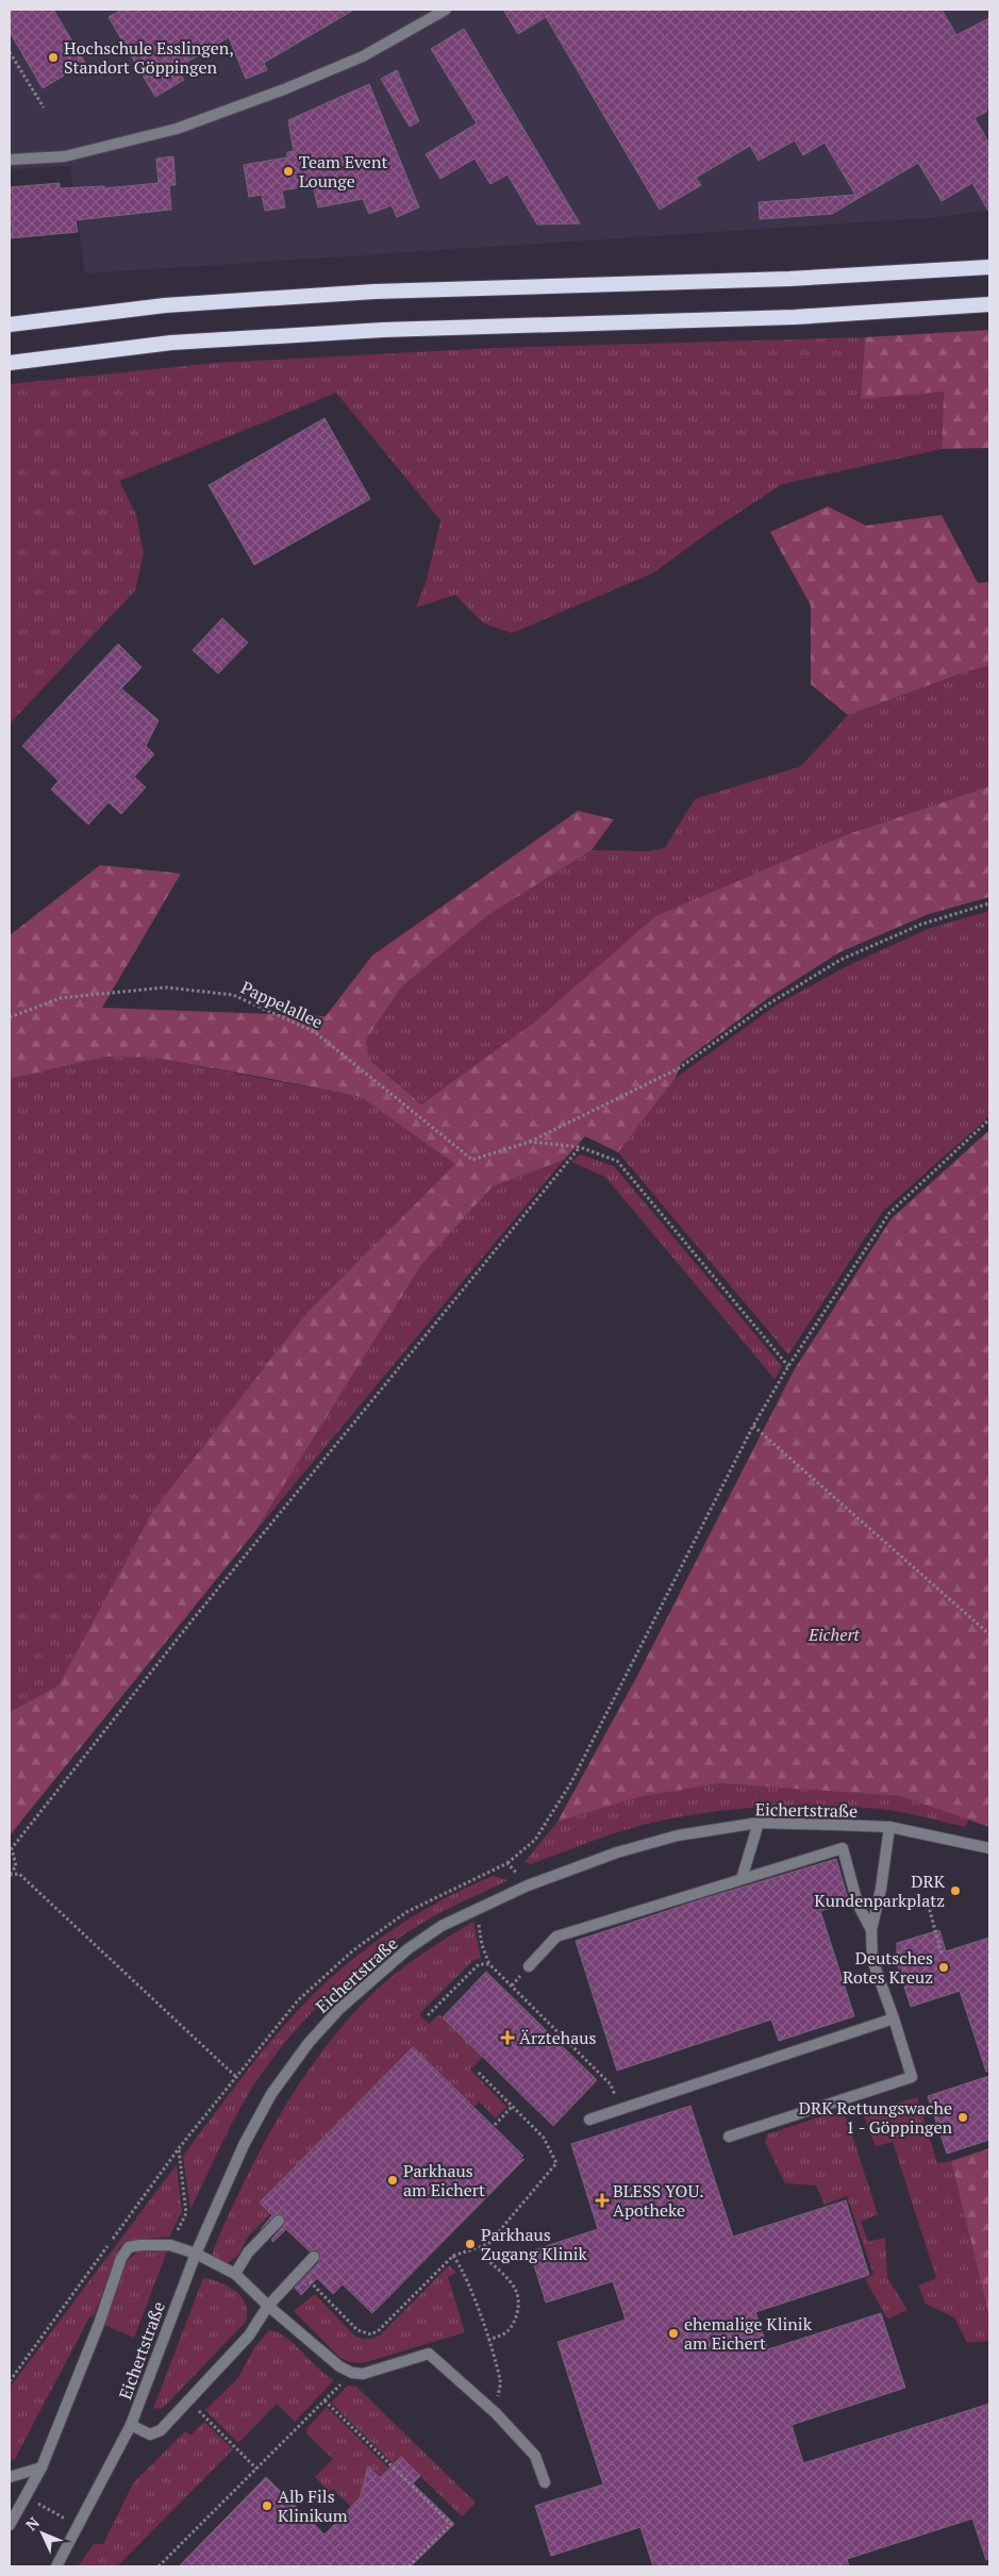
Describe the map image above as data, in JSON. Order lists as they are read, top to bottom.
{
  "streets": {
    "street": ["Eichertstraße"],
    "path": ["Pappelallee"]
  },
  "parks": ["Eichert"],
  "places": {
    "other": [
      "Hochschule Esslingen, Standort Göppingen",
      "Team Event Lounge",
      "DRK Kundenparkplatz",
      "Deutsches Rotes Kreuz",
      "DRK Rettungswache 1 - Göppingen",
      "Parkhaus am Eichert",
      "Parkhaus Zugang Klinik",
      "ehemalige Klinik am Eichert",
      "Alb Fils Klinikum"
    ],
    "health": ["Ärztehaus", "BLESS YOU. Apotheke"]
  },
  "north": "top left"
}
